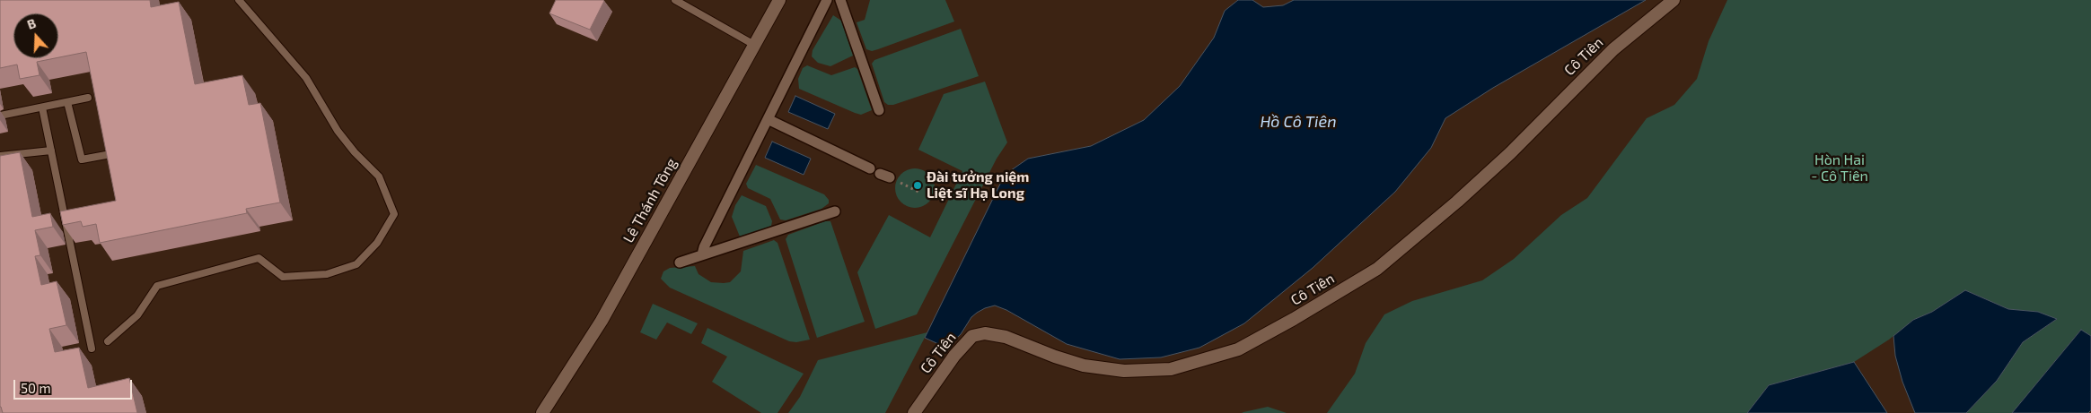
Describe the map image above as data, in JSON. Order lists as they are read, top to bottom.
{
  "streets": {
    "street": ["Cô Tiên", "Lê Thánh Tông"]
  },
  "water": ["Hồ Cô Tiên"],
  "parks": ["Hòn Hai - Cô Tiên"],
  "places": ["Đài tưởng niệm Liệt sĩ Hạ Long"],
  "scale_bar": "50 m",
  "north": "top"
}
